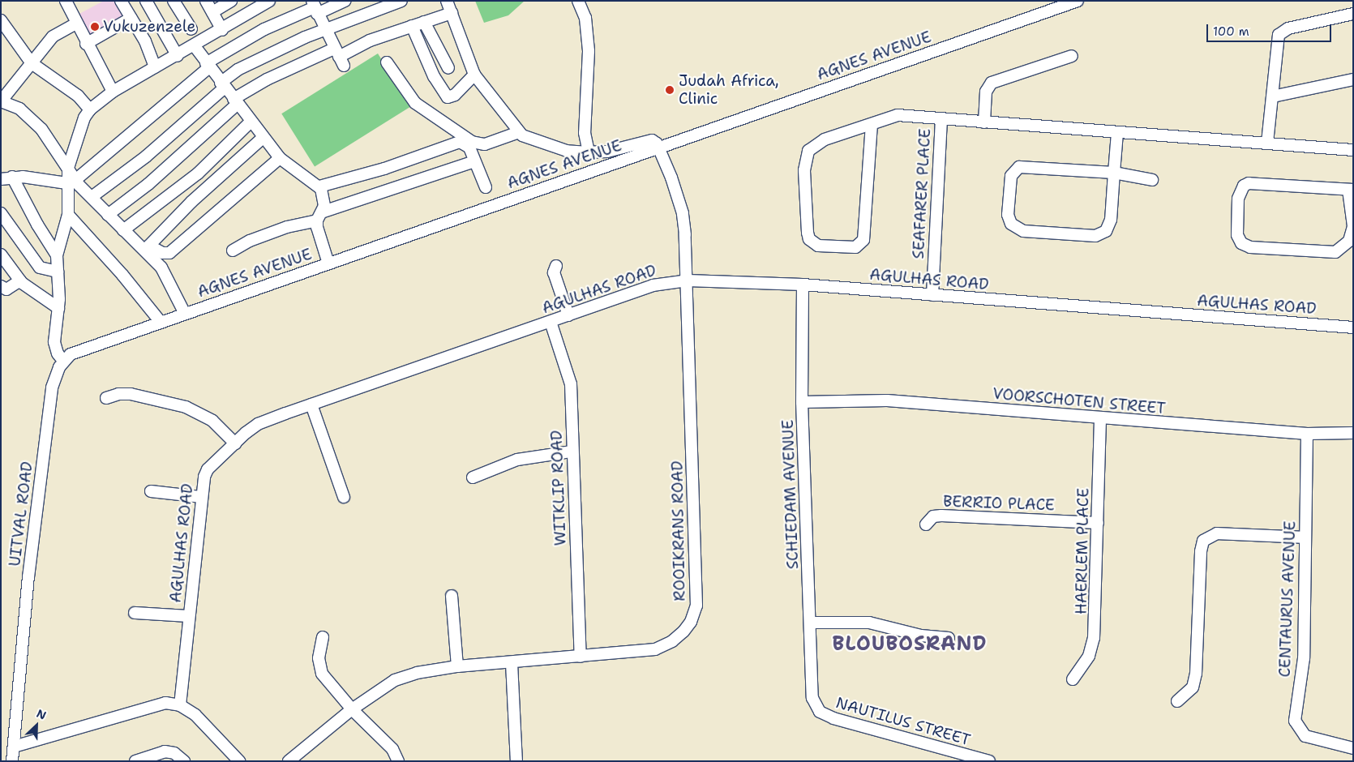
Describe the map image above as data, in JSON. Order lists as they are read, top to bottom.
{
  "streets": {
    "street": [
      "AGNES AVENUE",
      "SEAFARER PLACE",
      "AGULHAS ROAD",
      "VOORSCHOTEN STREET",
      "WITKLIP ROAD",
      "SCHIEDAM AVENUE",
      "BERRIO PLACE",
      "UITVAL ROAD",
      "ROOIKRANS ROAD",
      "HAERLEM PLACE",
      "CENTAURUS AVENUE",
      "NAUTILUS STREET"
    ]
  },
  "crossings": [
    ["AGNES AVENUE", "UITVAL ROAD"],
    ["AGNES AVENUE", "ROOIKRANS ROAD"],
    ["SEAFARER PLACE", "AGULHAS ROAD"],
    ["AGULHAS ROAD", "WITKLIP ROAD"],
    ["AGULHAS ROAD", "SCHIEDAM AVENUE"],
    ["AGULHAS ROAD", "ROOIKRANS ROAD"],
    ["VOORSCHOTEN STREET", "SCHIEDAM AVENUE"],
    ["VOORSCHOTEN STREET", "HAERLEM PLACE"],
    ["VOORSCHOTEN STREET", "CENTAURUS AVENUE"],
    ["WITKLIP ROAD", "ROOIKRANS ROAD"],
    ["SCHIEDAM AVENUE", "NAUTILUS STREET"],
    ["BERRIO PLACE", "HAERLEM PLACE"]
  ],
  "districts": ["BLOUBOSRAND"],
  "places": ["Vukuzenzele", "Judah Africa, Clinic"],
  "scale_bar": "100 m",
  "north": "top right"
}
